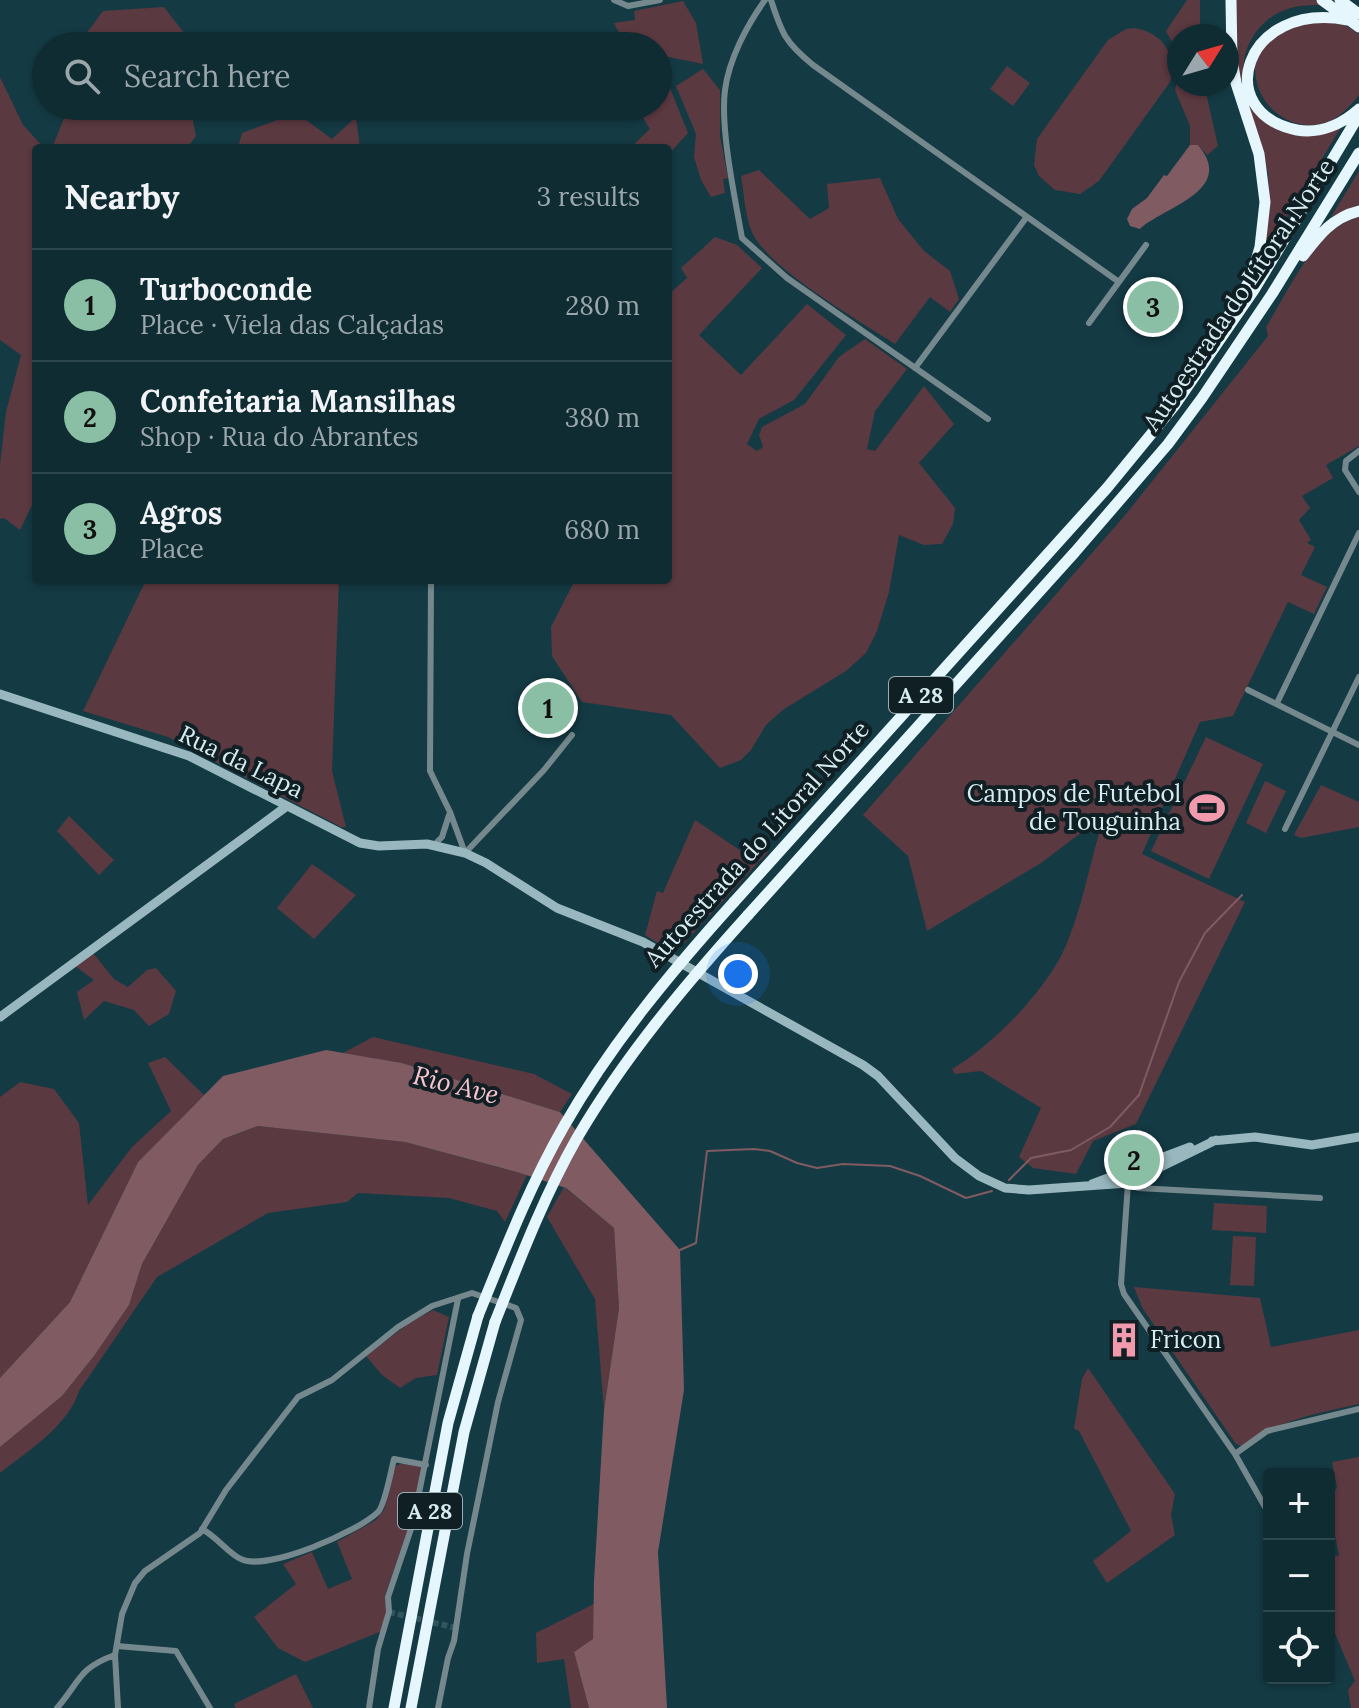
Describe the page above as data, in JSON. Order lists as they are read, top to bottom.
{
  "streets": {
    "highway": ["Autoestrada do Litoral Norte", "A 28"],
    "main road": ["Rua da Lapa"]
  },
  "water": ["Rio Ave"],
  "places": {
    "sports": ["Campos de Futebol de Touguinha"],
    "building": ["Fricon"]
  },
  "north": "top right",
  "page": {
    "search": "Search here",
    "heading": ["Nearby", "3 results"],
    "list": [
      {
        "mark": "1",
        "name": "Turboconde",
        "note": "Place · Viela das Calçadas",
        "value": "280 m"
      },
      {
        "mark": "2",
        "name": "Confeitaria Mansilhas",
        "note": "Shop · Rua do Abrantes",
        "value": "380 m"
      },
      {
        "mark": "3",
        "name": "Agros",
        "note": "Place",
        "value": "680 m"
      }
    ],
    "pins": ["3", "1", "2"],
    "map_buttons": ["+", "−"]
  }
}
